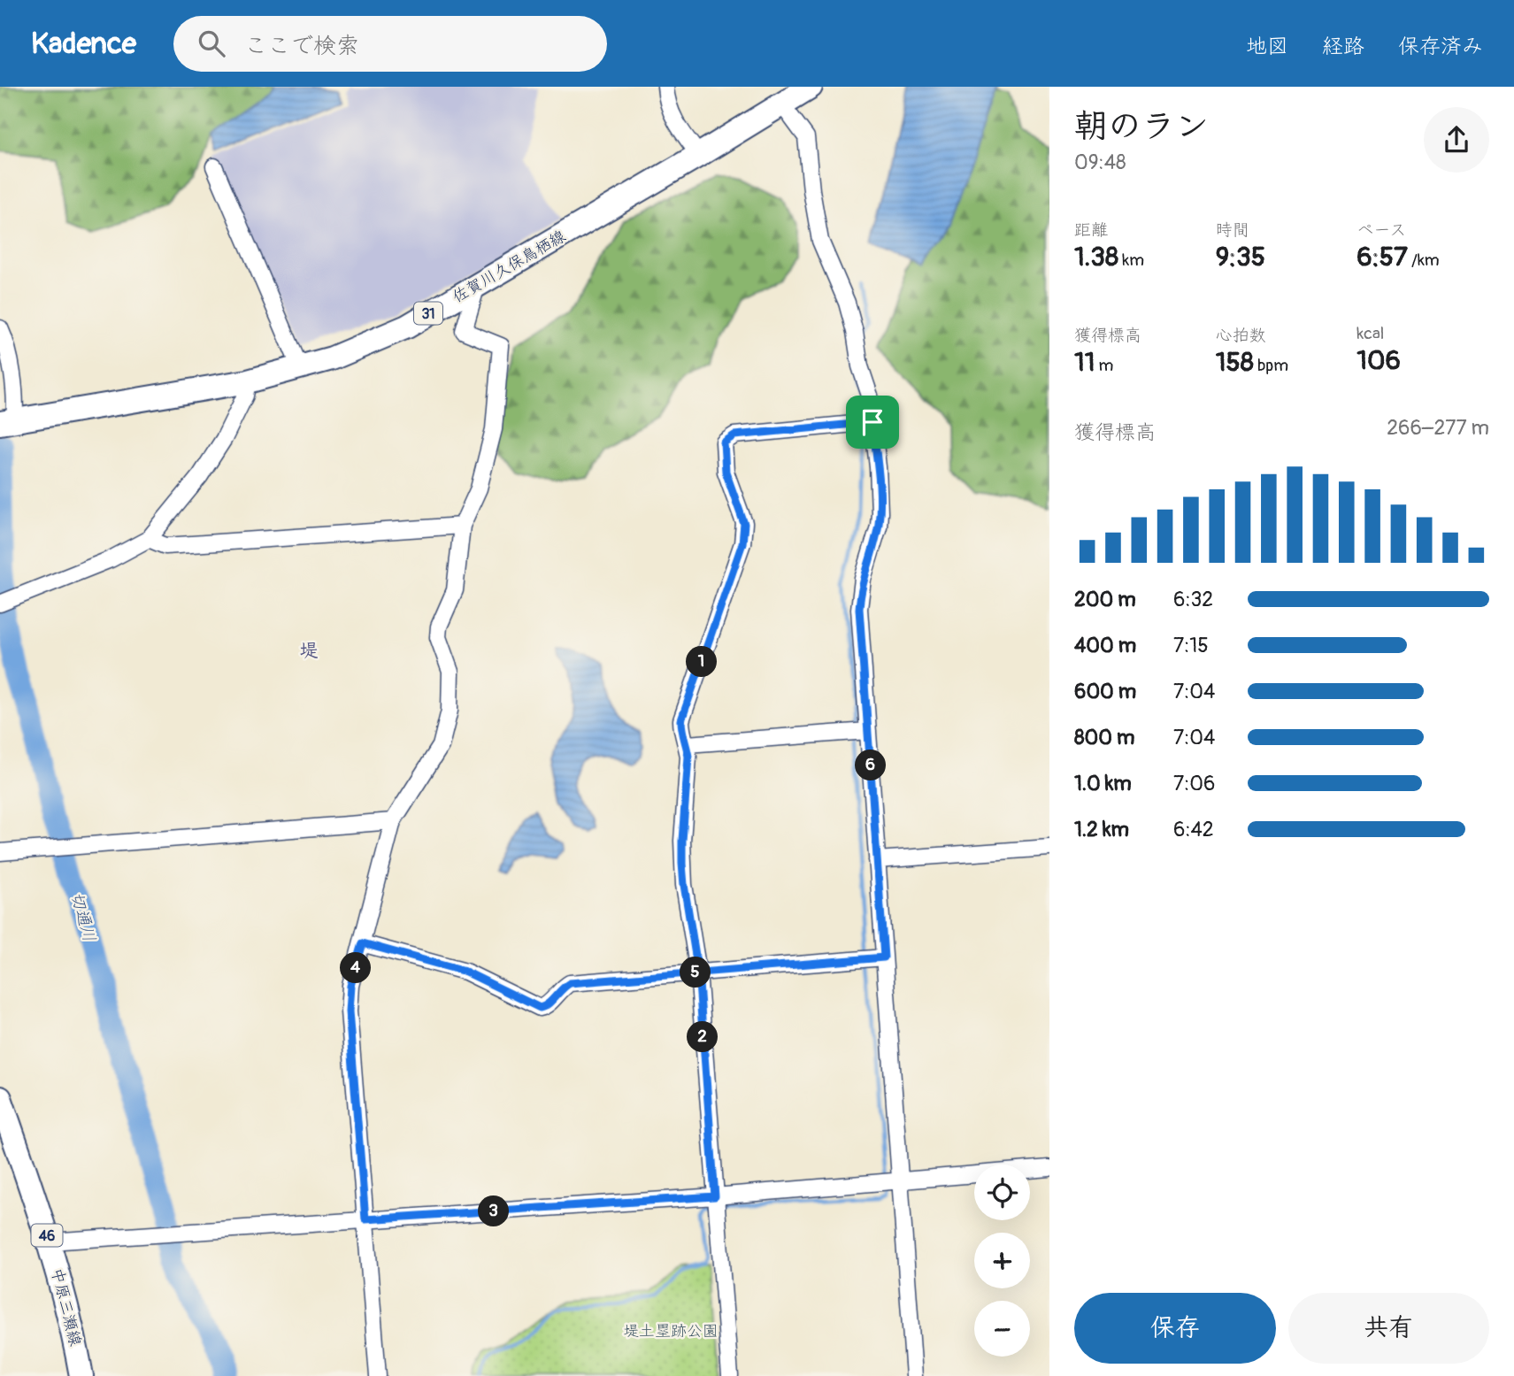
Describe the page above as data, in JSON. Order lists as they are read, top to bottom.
{
  "streets": {
    "main road": [
      "佐賀川久保鳥栖線",
      "31",
      "46",
      "中原三瀬線"
    ]
  },
  "districts": ["堤"],
  "water": ["切通川"],
  "parks": ["堤土塁跡公園"],
  "page": {
    "header": "Kadence",
    "search": "ここで検索",
    "nav": ["地図", "経路", "保存済み"],
    "heading": ["朝のラン", "09:48"],
    "stats": [
      ["距離", "1.38 km"],
      ["時間", "9:35"],
      ["ペース", "6:57 /km"],
      ["獲得標高", "11 m"],
      ["心拍数", "158 bpm"],
      ["kcal", "106"]
    ],
    "chart": ["獲得標高", "266–277 m"],
    "list": [
      {
        "name": "200 m",
        "note": "6:32"
      },
      {
        "name": "400 m",
        "note": "7:15"
      },
      {
        "name": "600 m",
        "note": "7:04"
      },
      {
        "name": "800 m",
        "note": "7:04"
      },
      {
        "name": "1.0 km",
        "note": "7:06"
      },
      {
        "name": "1.2 km",
        "note": "6:42"
      }
    ],
    "pins": [
      "1",
      "6",
      "4",
      "5",
      "2",
      "3"
    ],
    "map_buttons": ["+", "−"],
    "buttons": ["保存", "共有"]
  }
}
